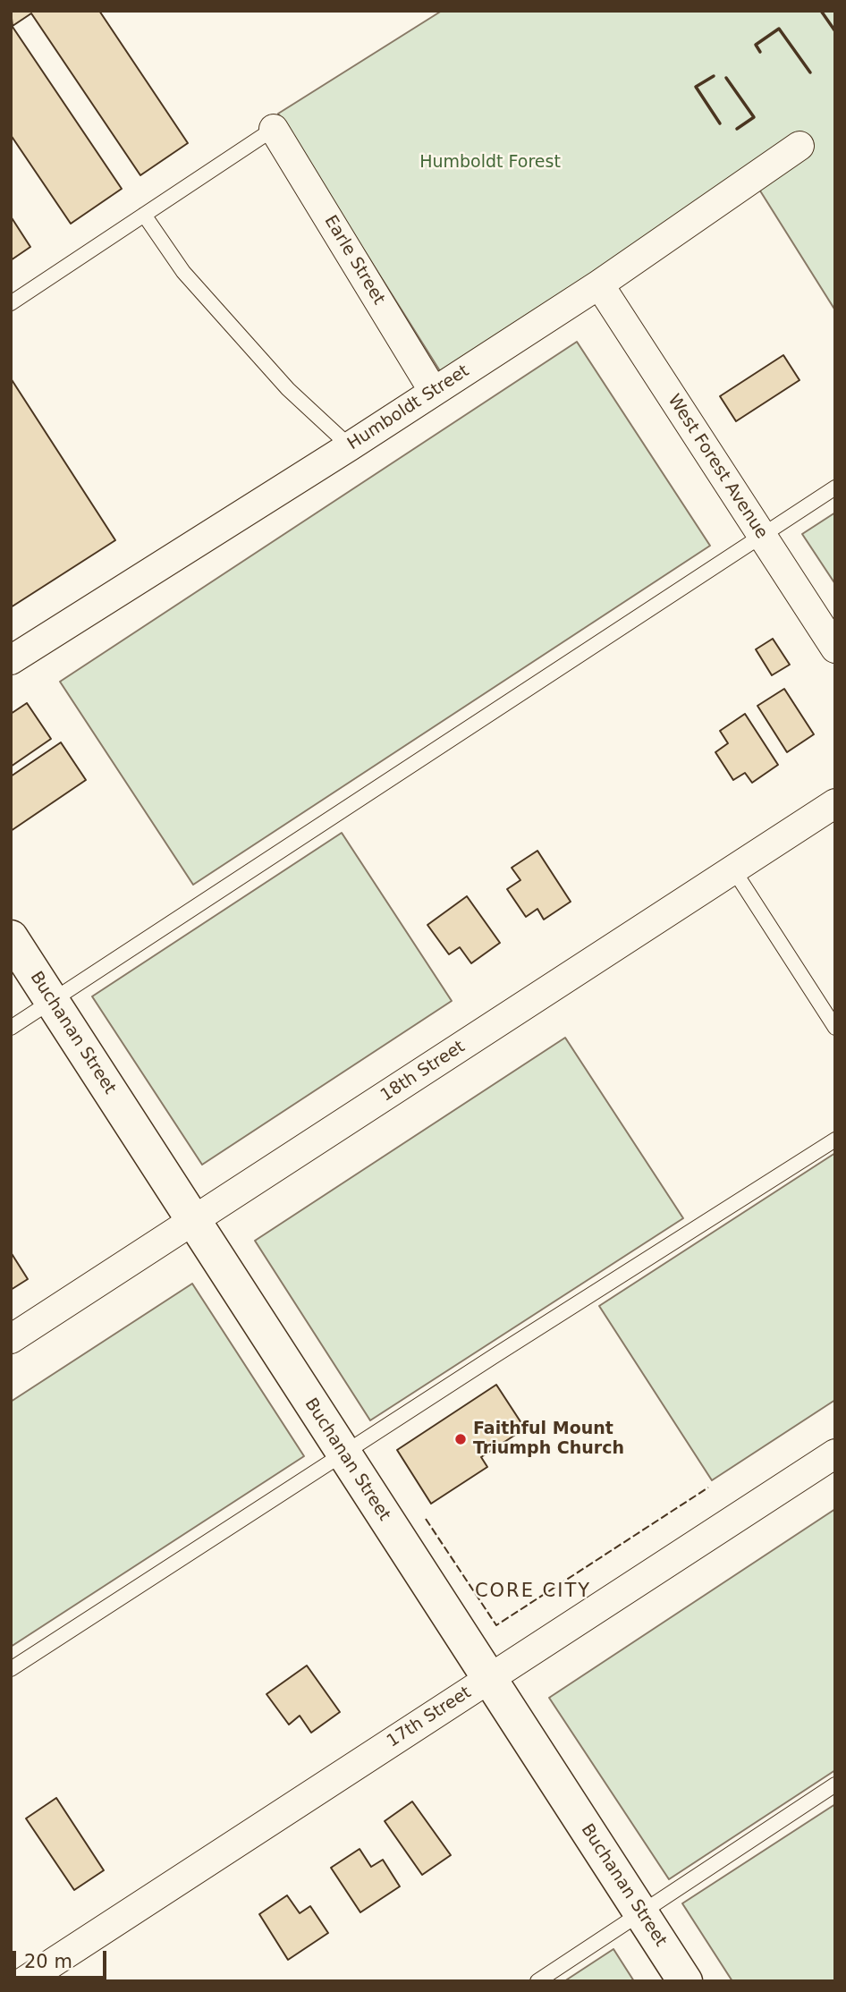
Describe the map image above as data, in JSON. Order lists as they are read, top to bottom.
{
  "streets": {
    "street": [
      "Earle Street",
      "Humboldt Street",
      "West Forest Avenue",
      "Buchanan Street",
      "18th Street",
      "17th Street"
    ]
  },
  "crossings": [
    ["Earle Street", "Humboldt Street"],
    ["Humboldt Street", "West Forest Avenue"],
    ["Buchanan Street", "18th Street"],
    ["Buchanan Street", "17th Street"]
  ],
  "districts": ["CORE CITY"],
  "parks": ["Humboldt Forest"],
  "places": ["Faithful Mount Triumph Church"],
  "scale_bar": "20 m"
}
